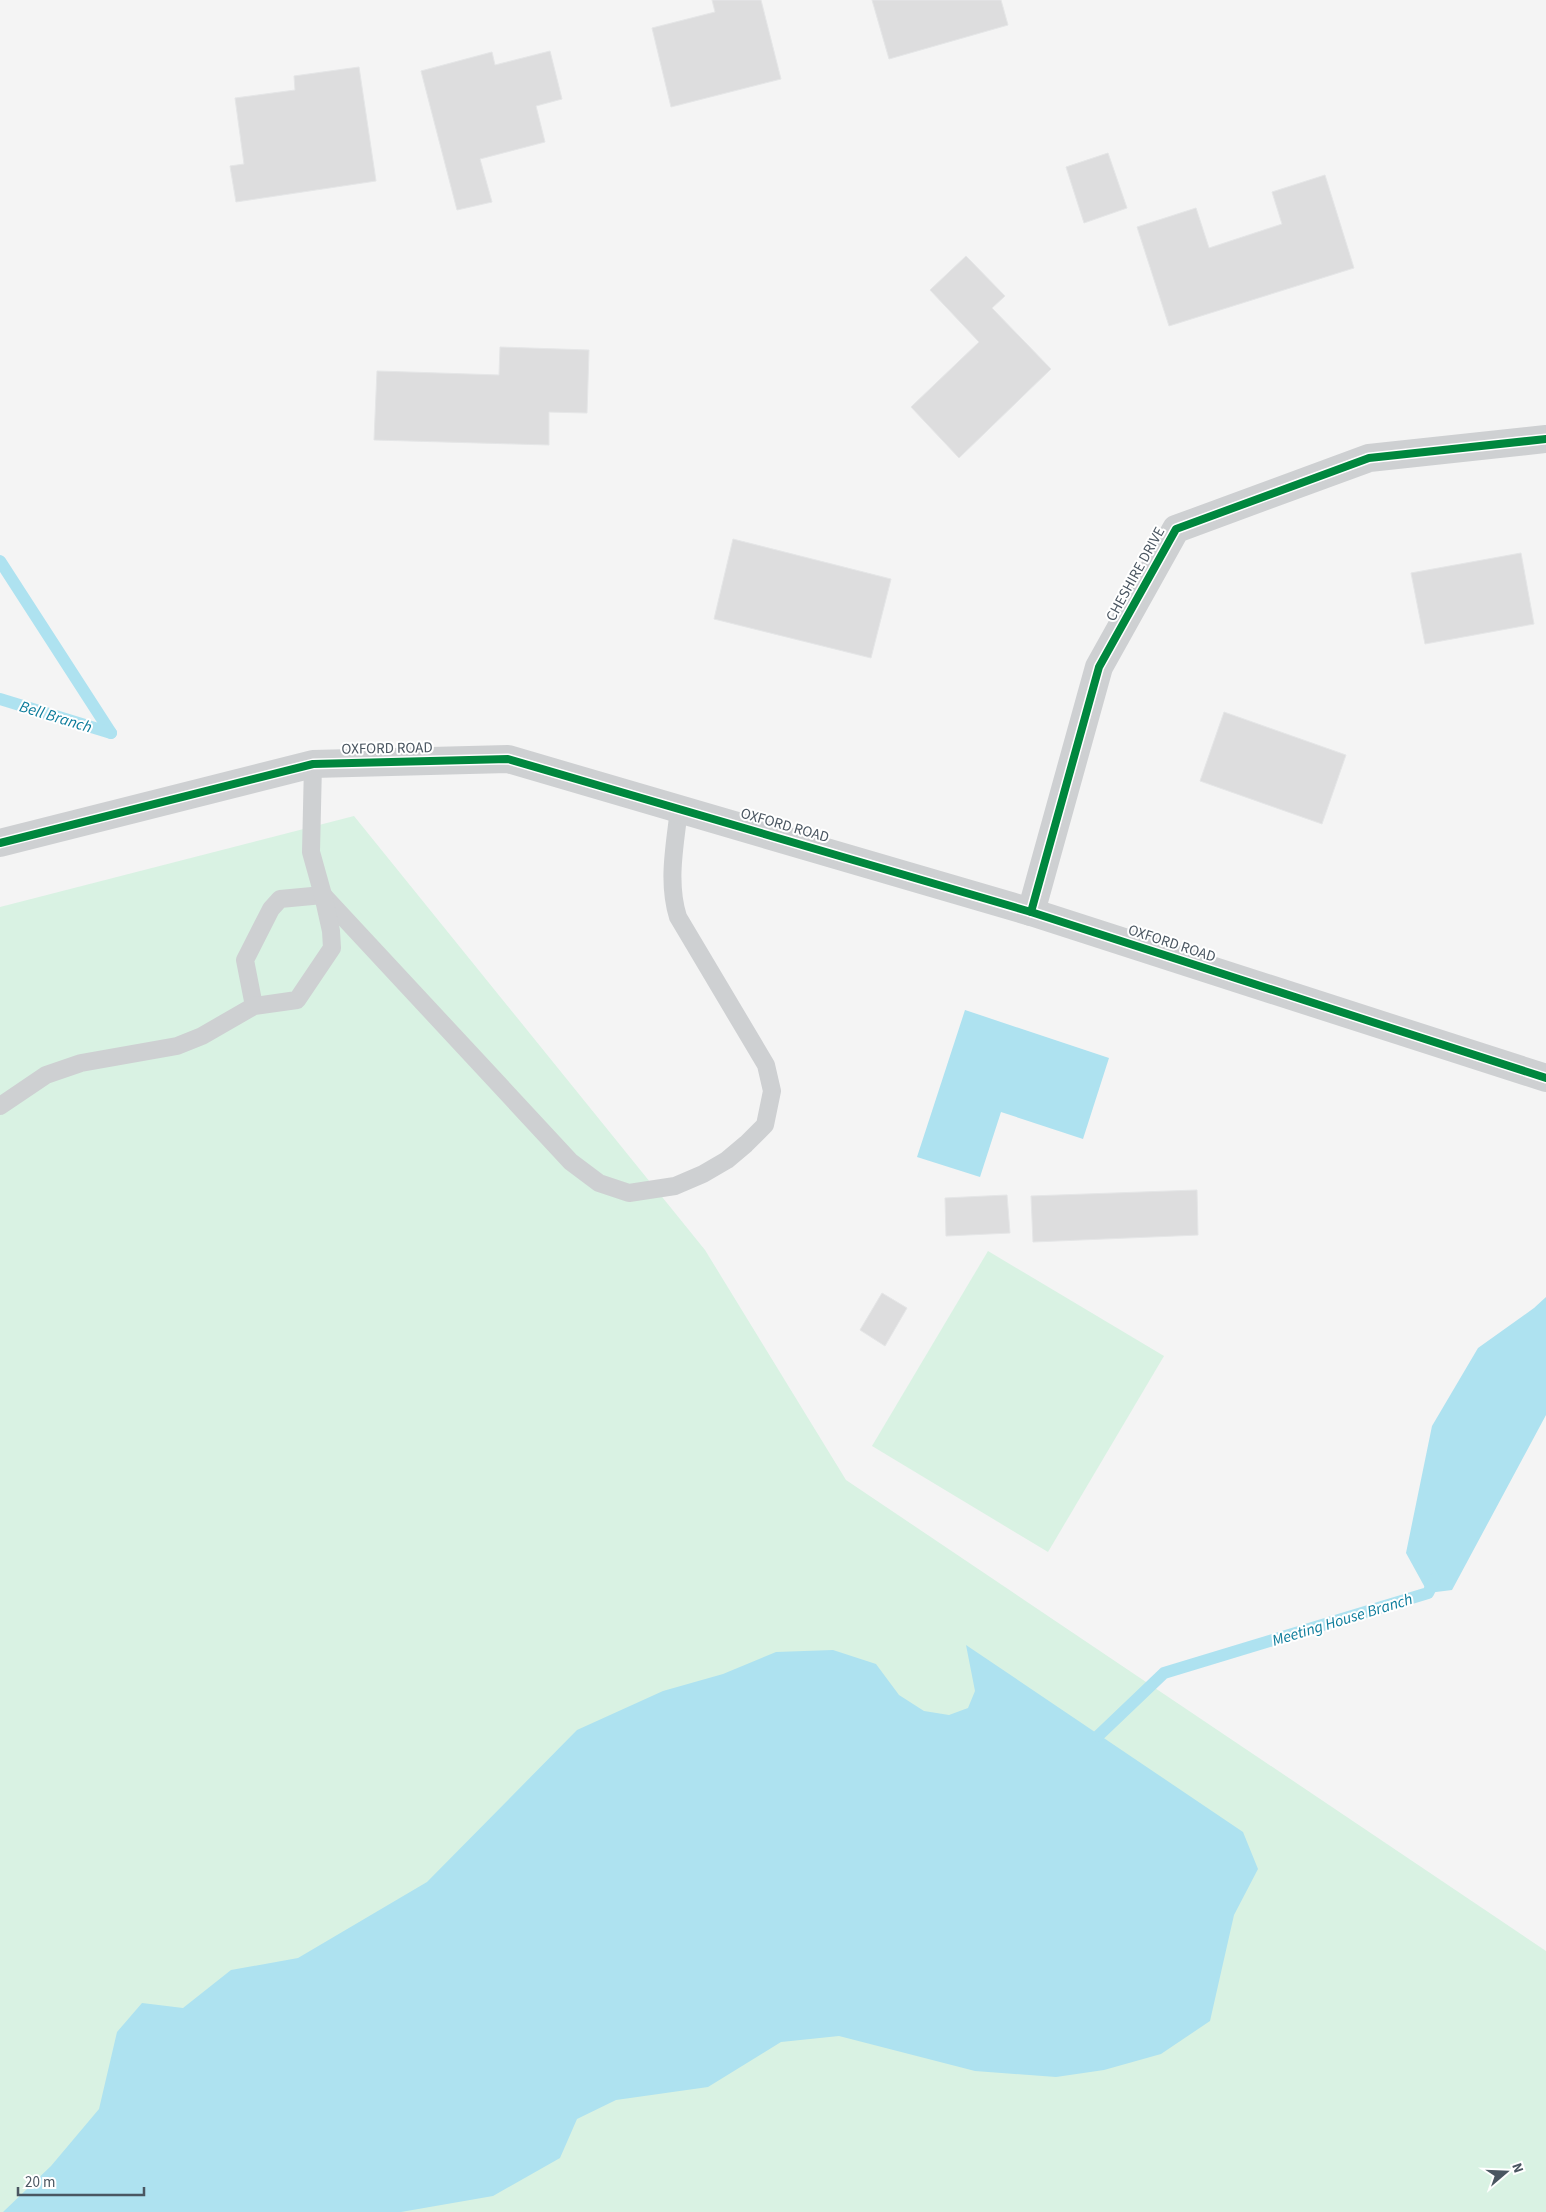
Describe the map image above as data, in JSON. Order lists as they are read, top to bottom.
{
  "streets": {
    "street": ["CHESHIRE DRIVE", "OXFORD ROAD"]
  },
  "crossings": [
    ["CHESHIRE DRIVE", "OXFORD ROAD"]
  ],
  "water": ["Bell Branch", "Meeting House Branch"],
  "scale_bar": "20 m",
  "north": "right"
}
